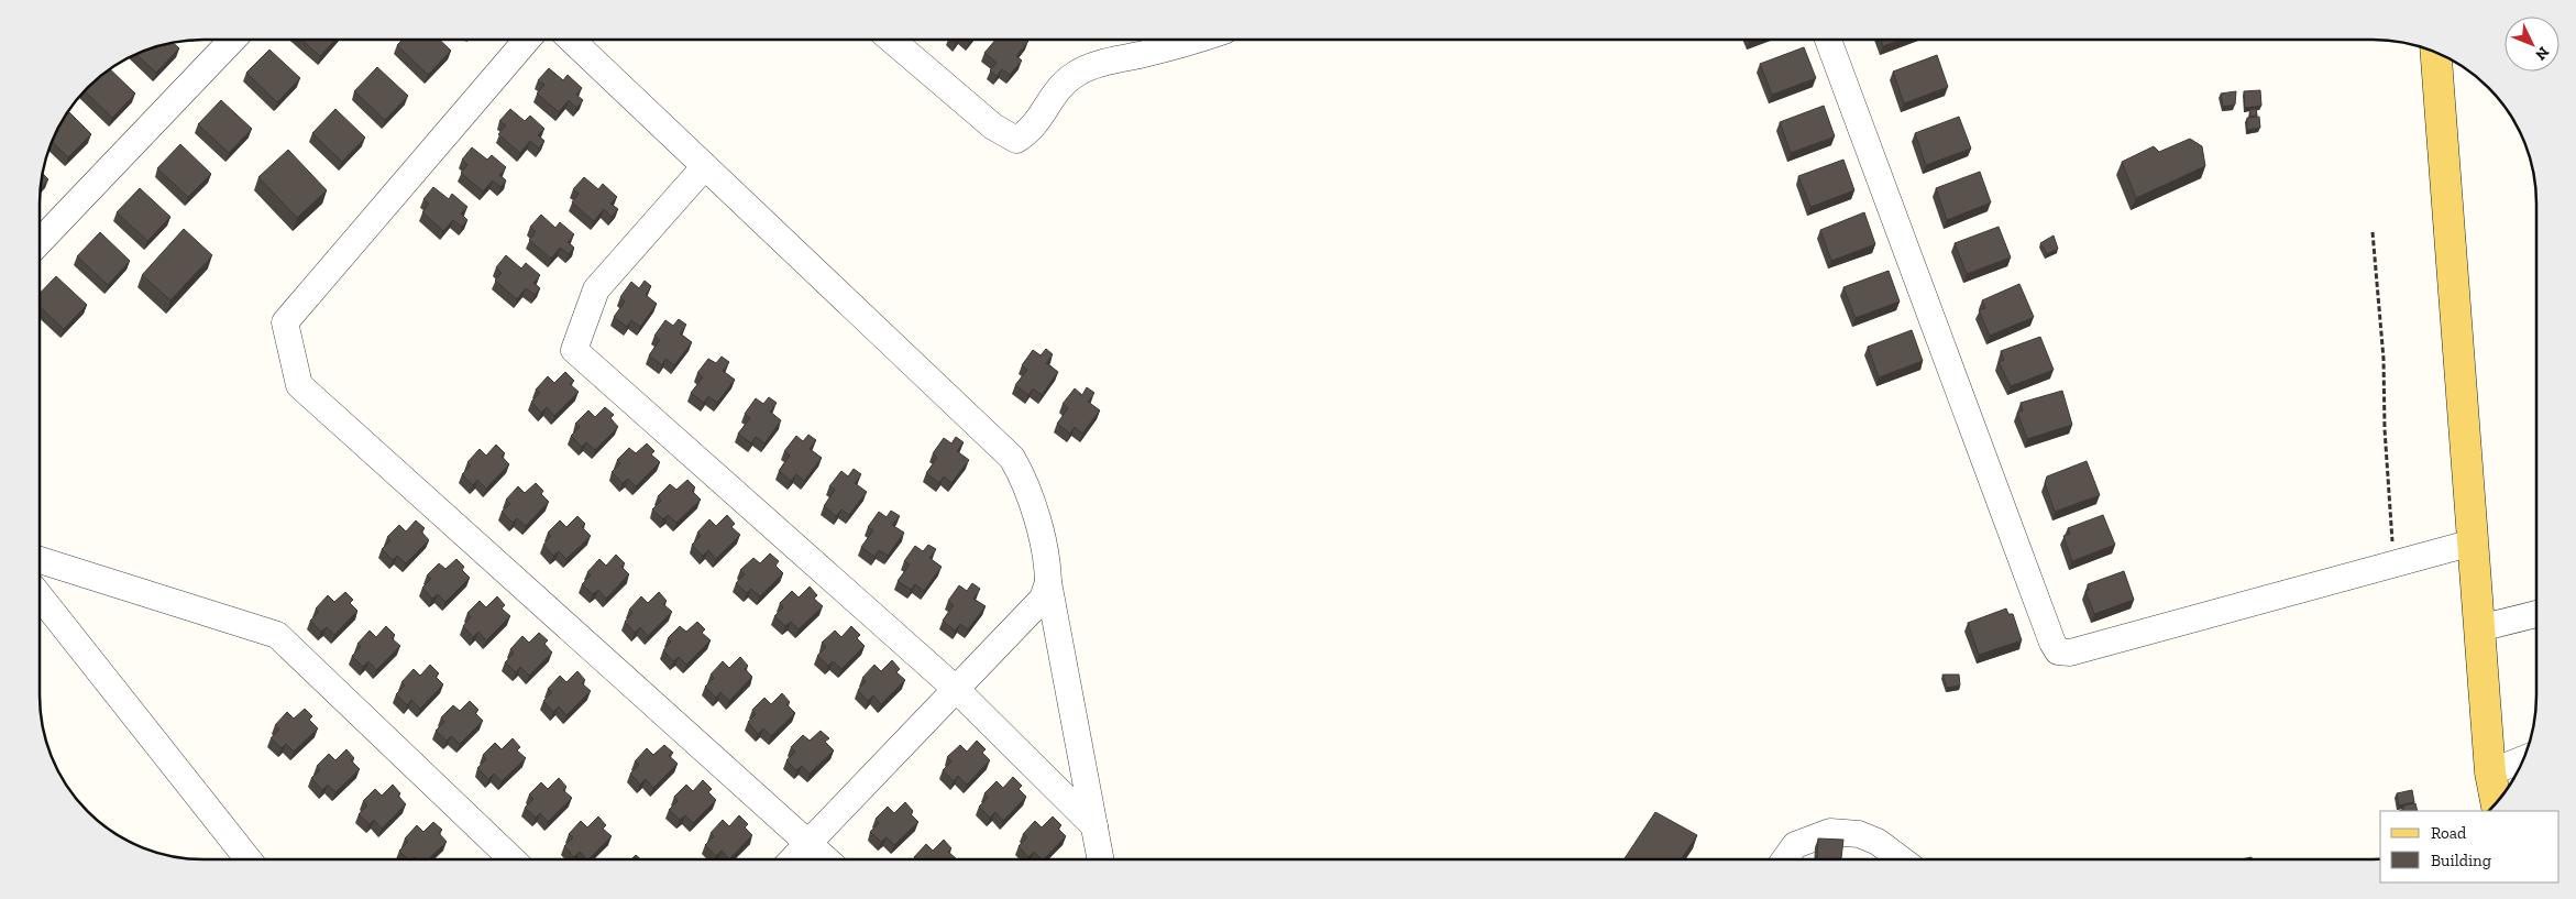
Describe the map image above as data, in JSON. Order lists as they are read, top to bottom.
{
  "legend": ["Road", "Building"],
  "north": "bottom right"
}
